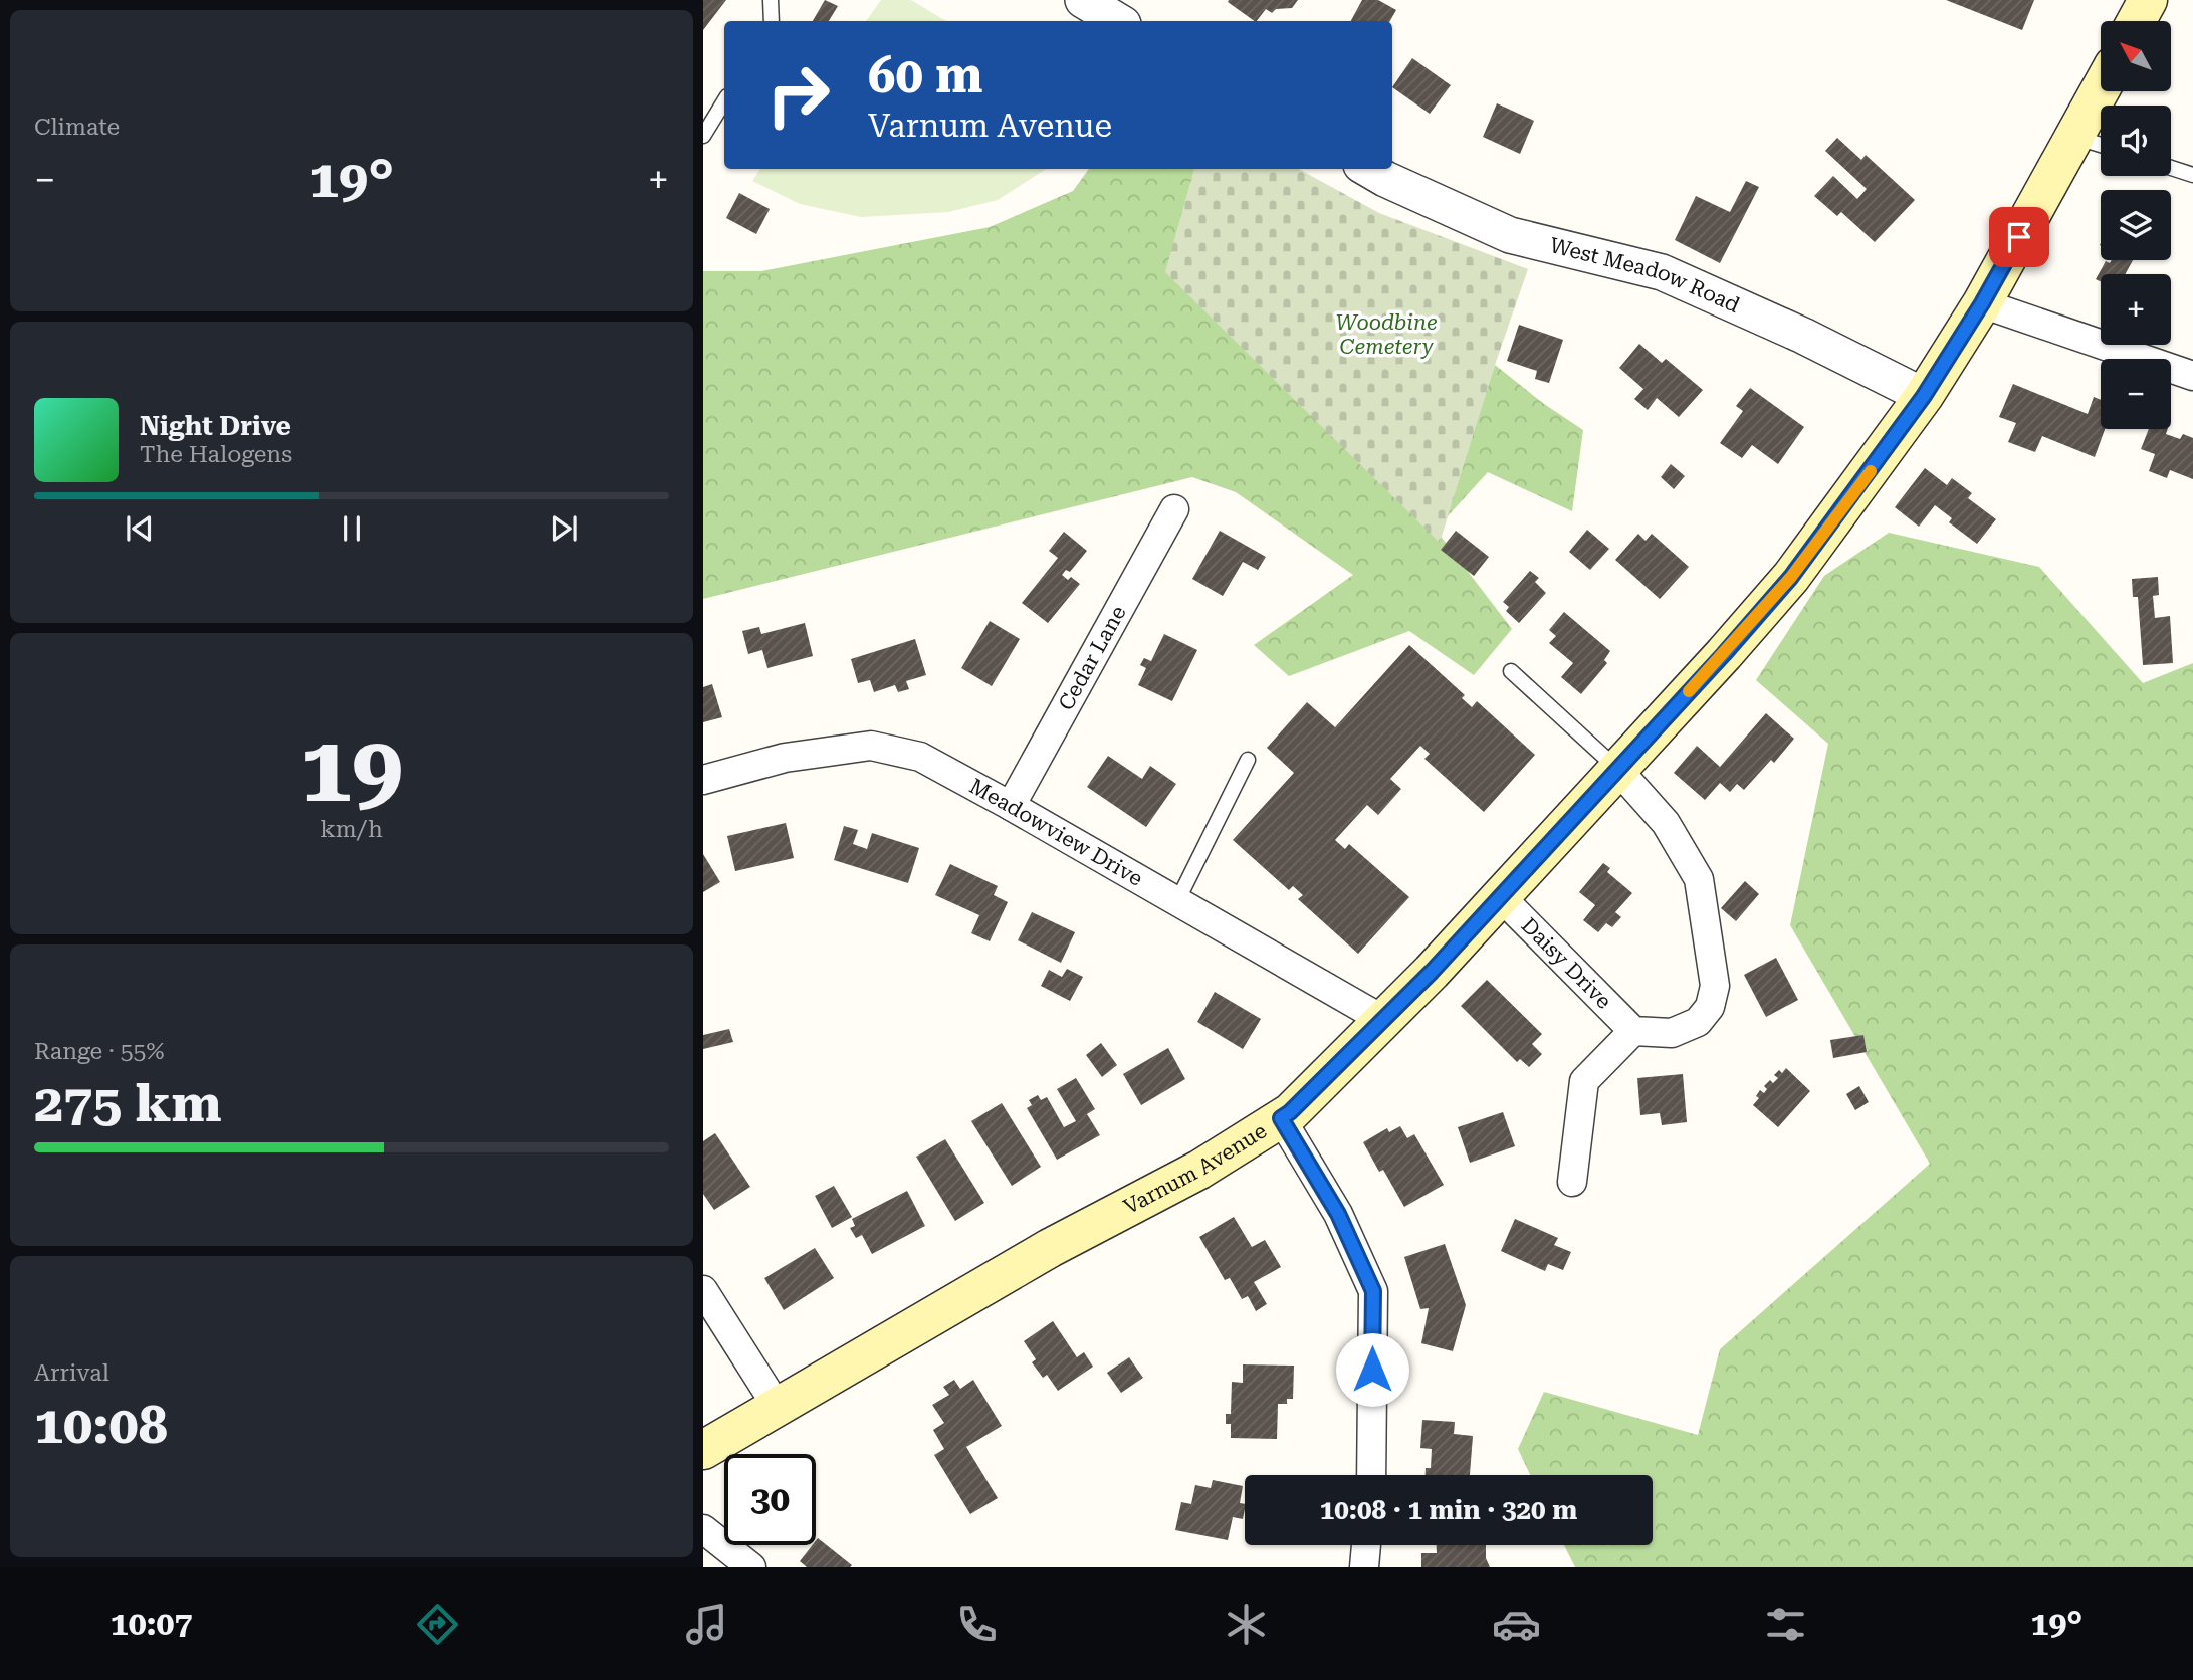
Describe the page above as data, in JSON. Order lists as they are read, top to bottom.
{
  "streets": {
    "main road": ["Varnum Avenue"],
    "street": [
      "West Meadow Road",
      "Cedar Lane",
      "Meadowview Drive",
      "Daisy Drive"
    ]
  },
  "crossings": [
    ["West Meadow Road", "Varnum Avenue"],
    ["Cedar Lane", "Meadowview Drive"],
    ["Meadowview Drive", "Varnum Avenue"],
    ["Daisy Drive", "Varnum Avenue"]
  ],
  "parks": ["Woodbine Cemetery"],
  "north": "top left",
  "page": {
    "tile": [
      "Climate",
      ["19", "km/h"],
      ["Range · 55%", "275 km"],
      ["Arrival", "10:08"]
    ],
    "map_buttons": ["+", "−"],
    "turn": ["60 m", "Varnum Avenue"],
    "heat": ["−", "19°", "+"],
    "song": ["Night Drive", "The Halogens"],
    "limit": "30",
    "trip": "10:08 · 1 min · 320 m",
    "tabs": ["10:07", "19°"]
  }
}
